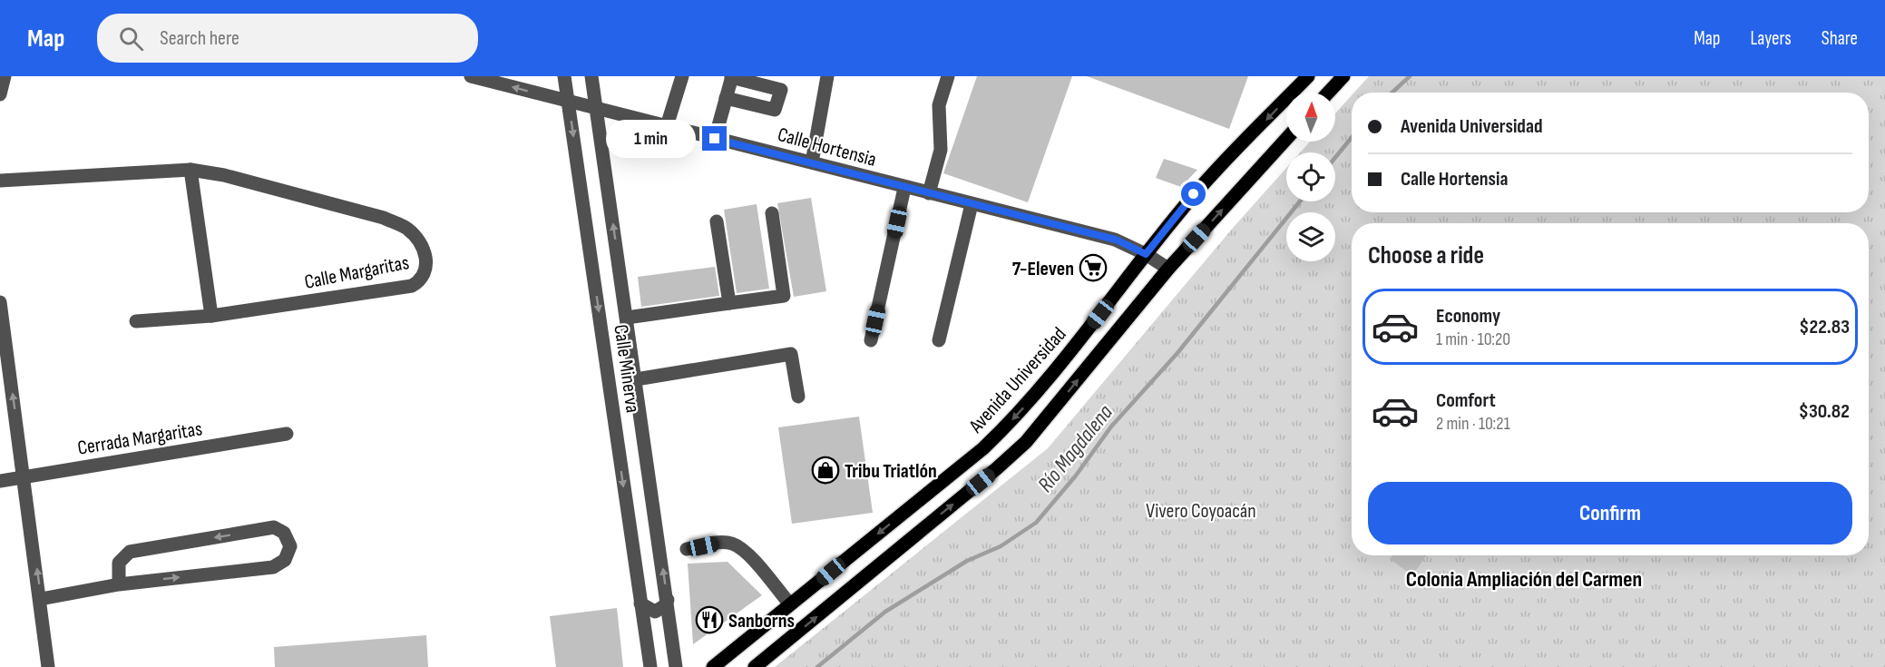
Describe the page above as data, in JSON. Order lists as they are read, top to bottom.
{
  "streets": {
    "main road": ["Avenida Universidad"],
    "street": [
      "Calle Hortensia",
      "Calle Margaritas",
      "Calle Minerva",
      "Cerrada Margaritas"
    ]
  },
  "crossings": [
    ["Calle Hortensia", "Calle Minerva"],
    ["Calle Hortensia", "Avenida Universidad"]
  ],
  "districts": ["Colonia Ampliación del Carmen"],
  "water": ["Río Magdalena"],
  "parks": ["Vivero Coyoacán"],
  "places": {
    "supermarket": ["7-Eleven"],
    "shop": ["Tribu Triatlón"],
    "restaurant": ["Sanborns"]
  },
  "north": "top",
  "page": {
    "header": "Map",
    "search": "Search here",
    "nav": ["Map", "Layers", "Share"],
    "banner": ["Avenida Universidad", "Calle Hortensia"],
    "bubble": "1 min",
    "heading": "Choose a ride",
    "list": [
      {
        "name": "Economy",
        "note": "1 min · 10:20",
        "value": "$22.83"
      },
      {
        "name": "Comfort",
        "note": "2 min · 10:21",
        "value": "$30.82"
      }
    ],
    "buttons": "Confirm"
  }
}
